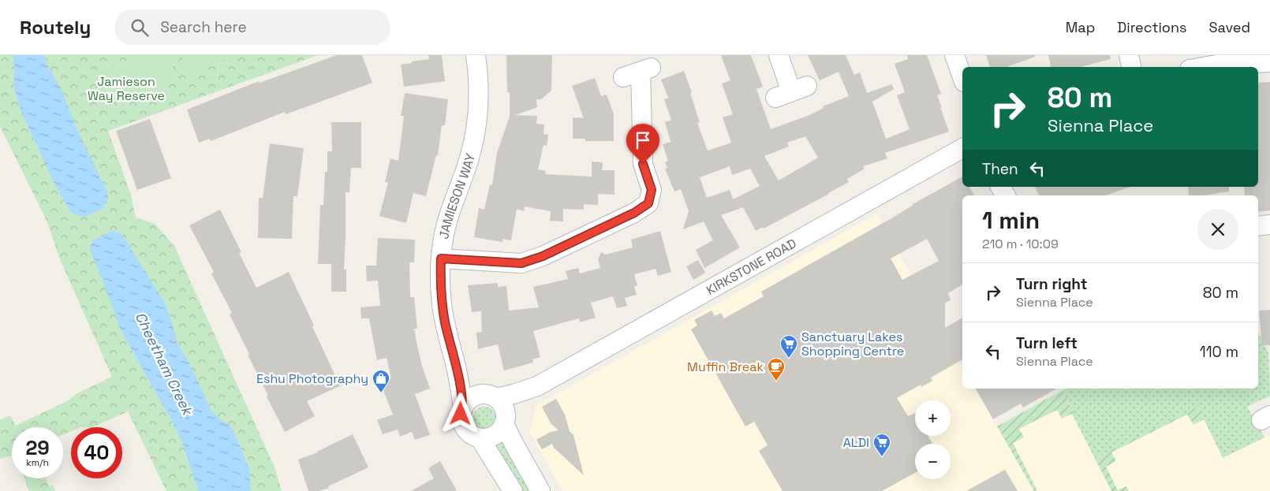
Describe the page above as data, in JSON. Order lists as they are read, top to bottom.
{
  "streets": {
    "street": ["JAMIESON WAY", "KIRKSTONE ROAD"]
  },
  "crossings": [
    ["JAMIESON WAY", "KIRKSTONE ROAD"]
  ],
  "water": ["Cheetham Creek"],
  "parks": ["Jamieson Way Reserve"],
  "places": {
    "supermarket": ["Sanctuary Lakes Shopping Centre", "ALDI"],
    "cafe": ["Muffin Break"],
    "shop": ["Eshu Photography"]
  },
  "page": {
    "header": "Routely",
    "search": "Search here",
    "nav": ["Map", "Directions", "Saved"],
    "turn": ["80 m", "Sienna Place"],
    "then": "Then",
    "heading": ["1 min", "210 m · 10:09"],
    "list": [
      {
        "name": "Turn right",
        "note": "Sienna Place",
        "value": "80 m"
      },
      {
        "name": "Turn left",
        "note": "Sienna Place",
        "value": "110 m"
      }
    ],
    "map_buttons": ["+", "−"],
    "speed": "29 km/h",
    "limit": "40"
  }
}
